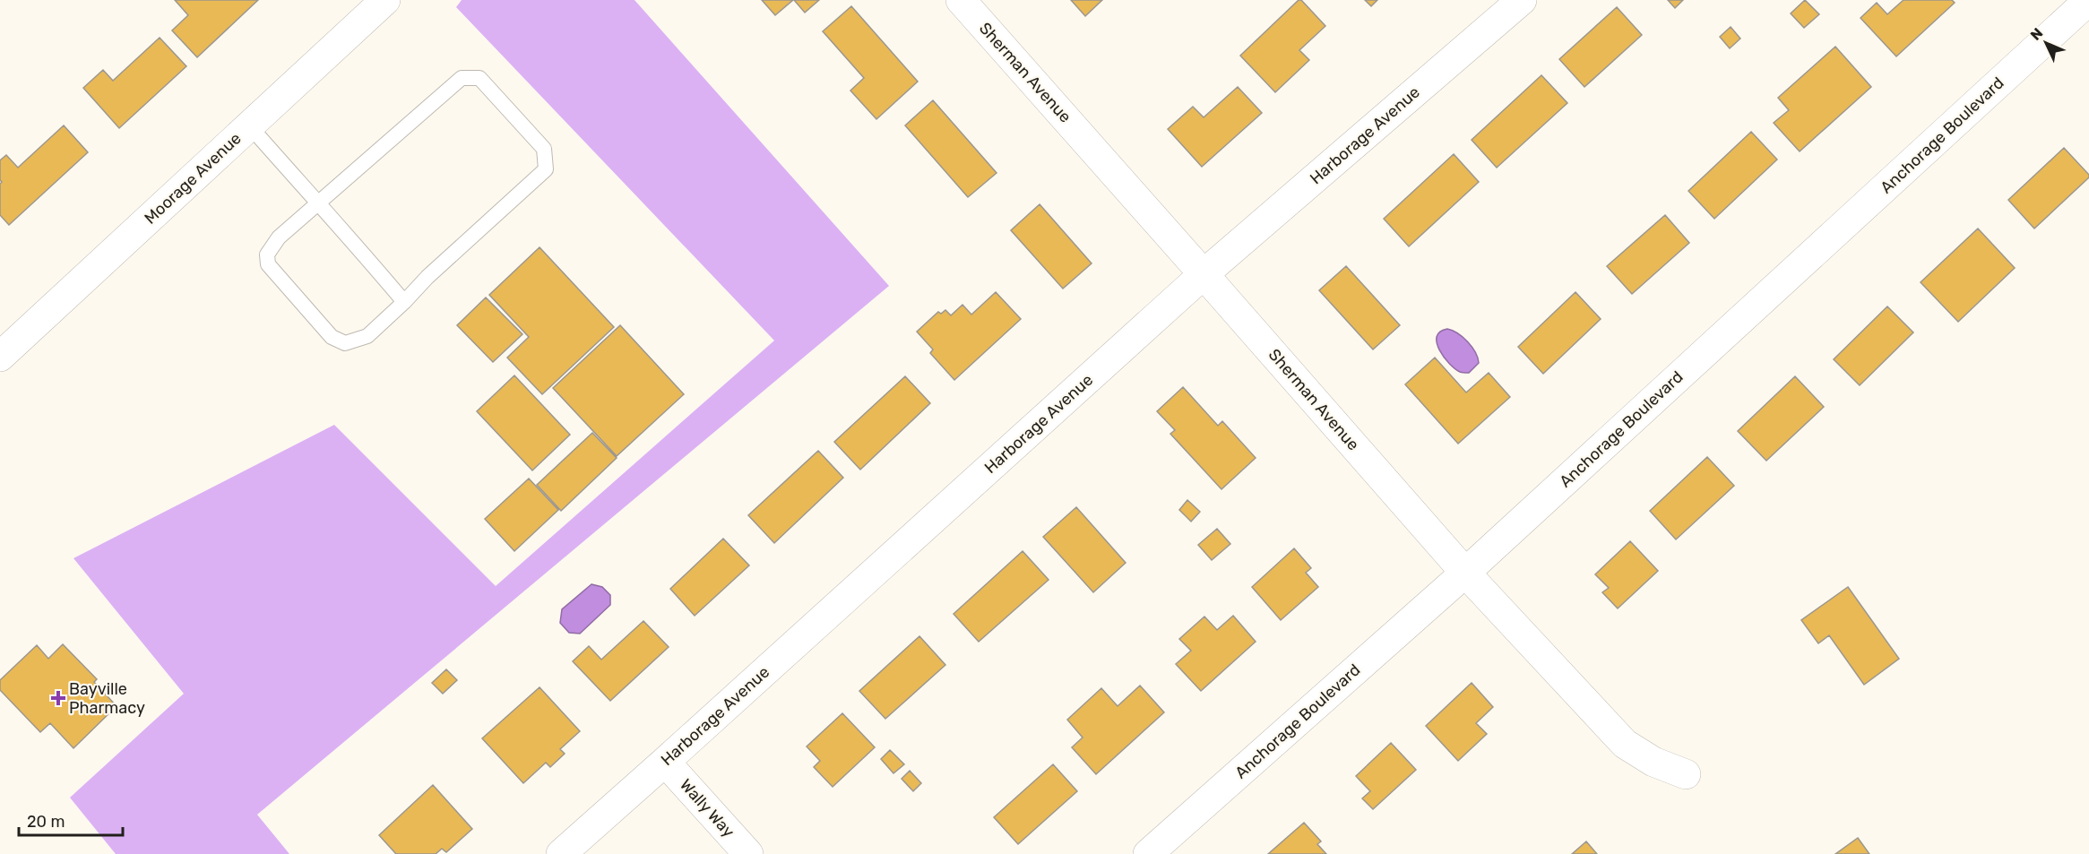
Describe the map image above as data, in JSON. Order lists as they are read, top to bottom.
{
  "streets": {
    "street": [
      "Sherman Avenue",
      "Harborage Avenue",
      "Anchorage Boulevard",
      "Moorage Avenue",
      "Wally Way"
    ]
  },
  "crossings": [
    ["Sherman Avenue", "Harborage Avenue"],
    ["Sherman Avenue", "Anchorage Boulevard"],
    ["Harborage Avenue", "Wally Way"]
  ],
  "places": {
    "health": ["Bayville Pharmacy"]
  },
  "scale_bar": "20 m",
  "north": "top left"
}
